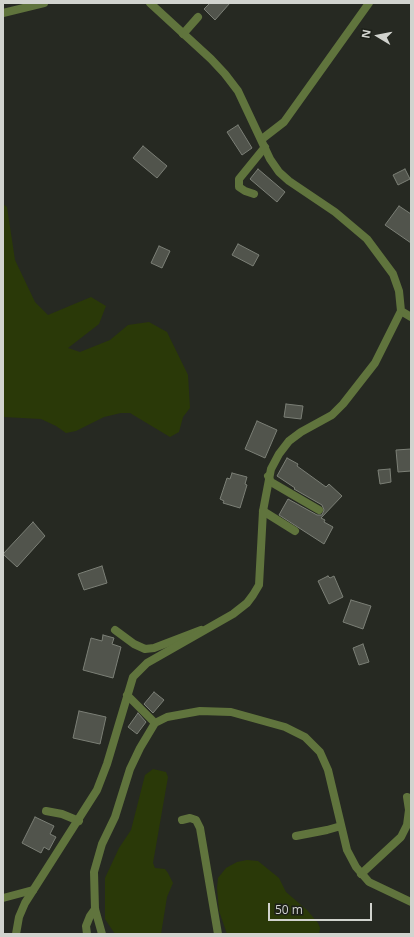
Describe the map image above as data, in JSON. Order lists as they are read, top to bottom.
{
  "scale_bar": "50 m",
  "north": "left"
}
